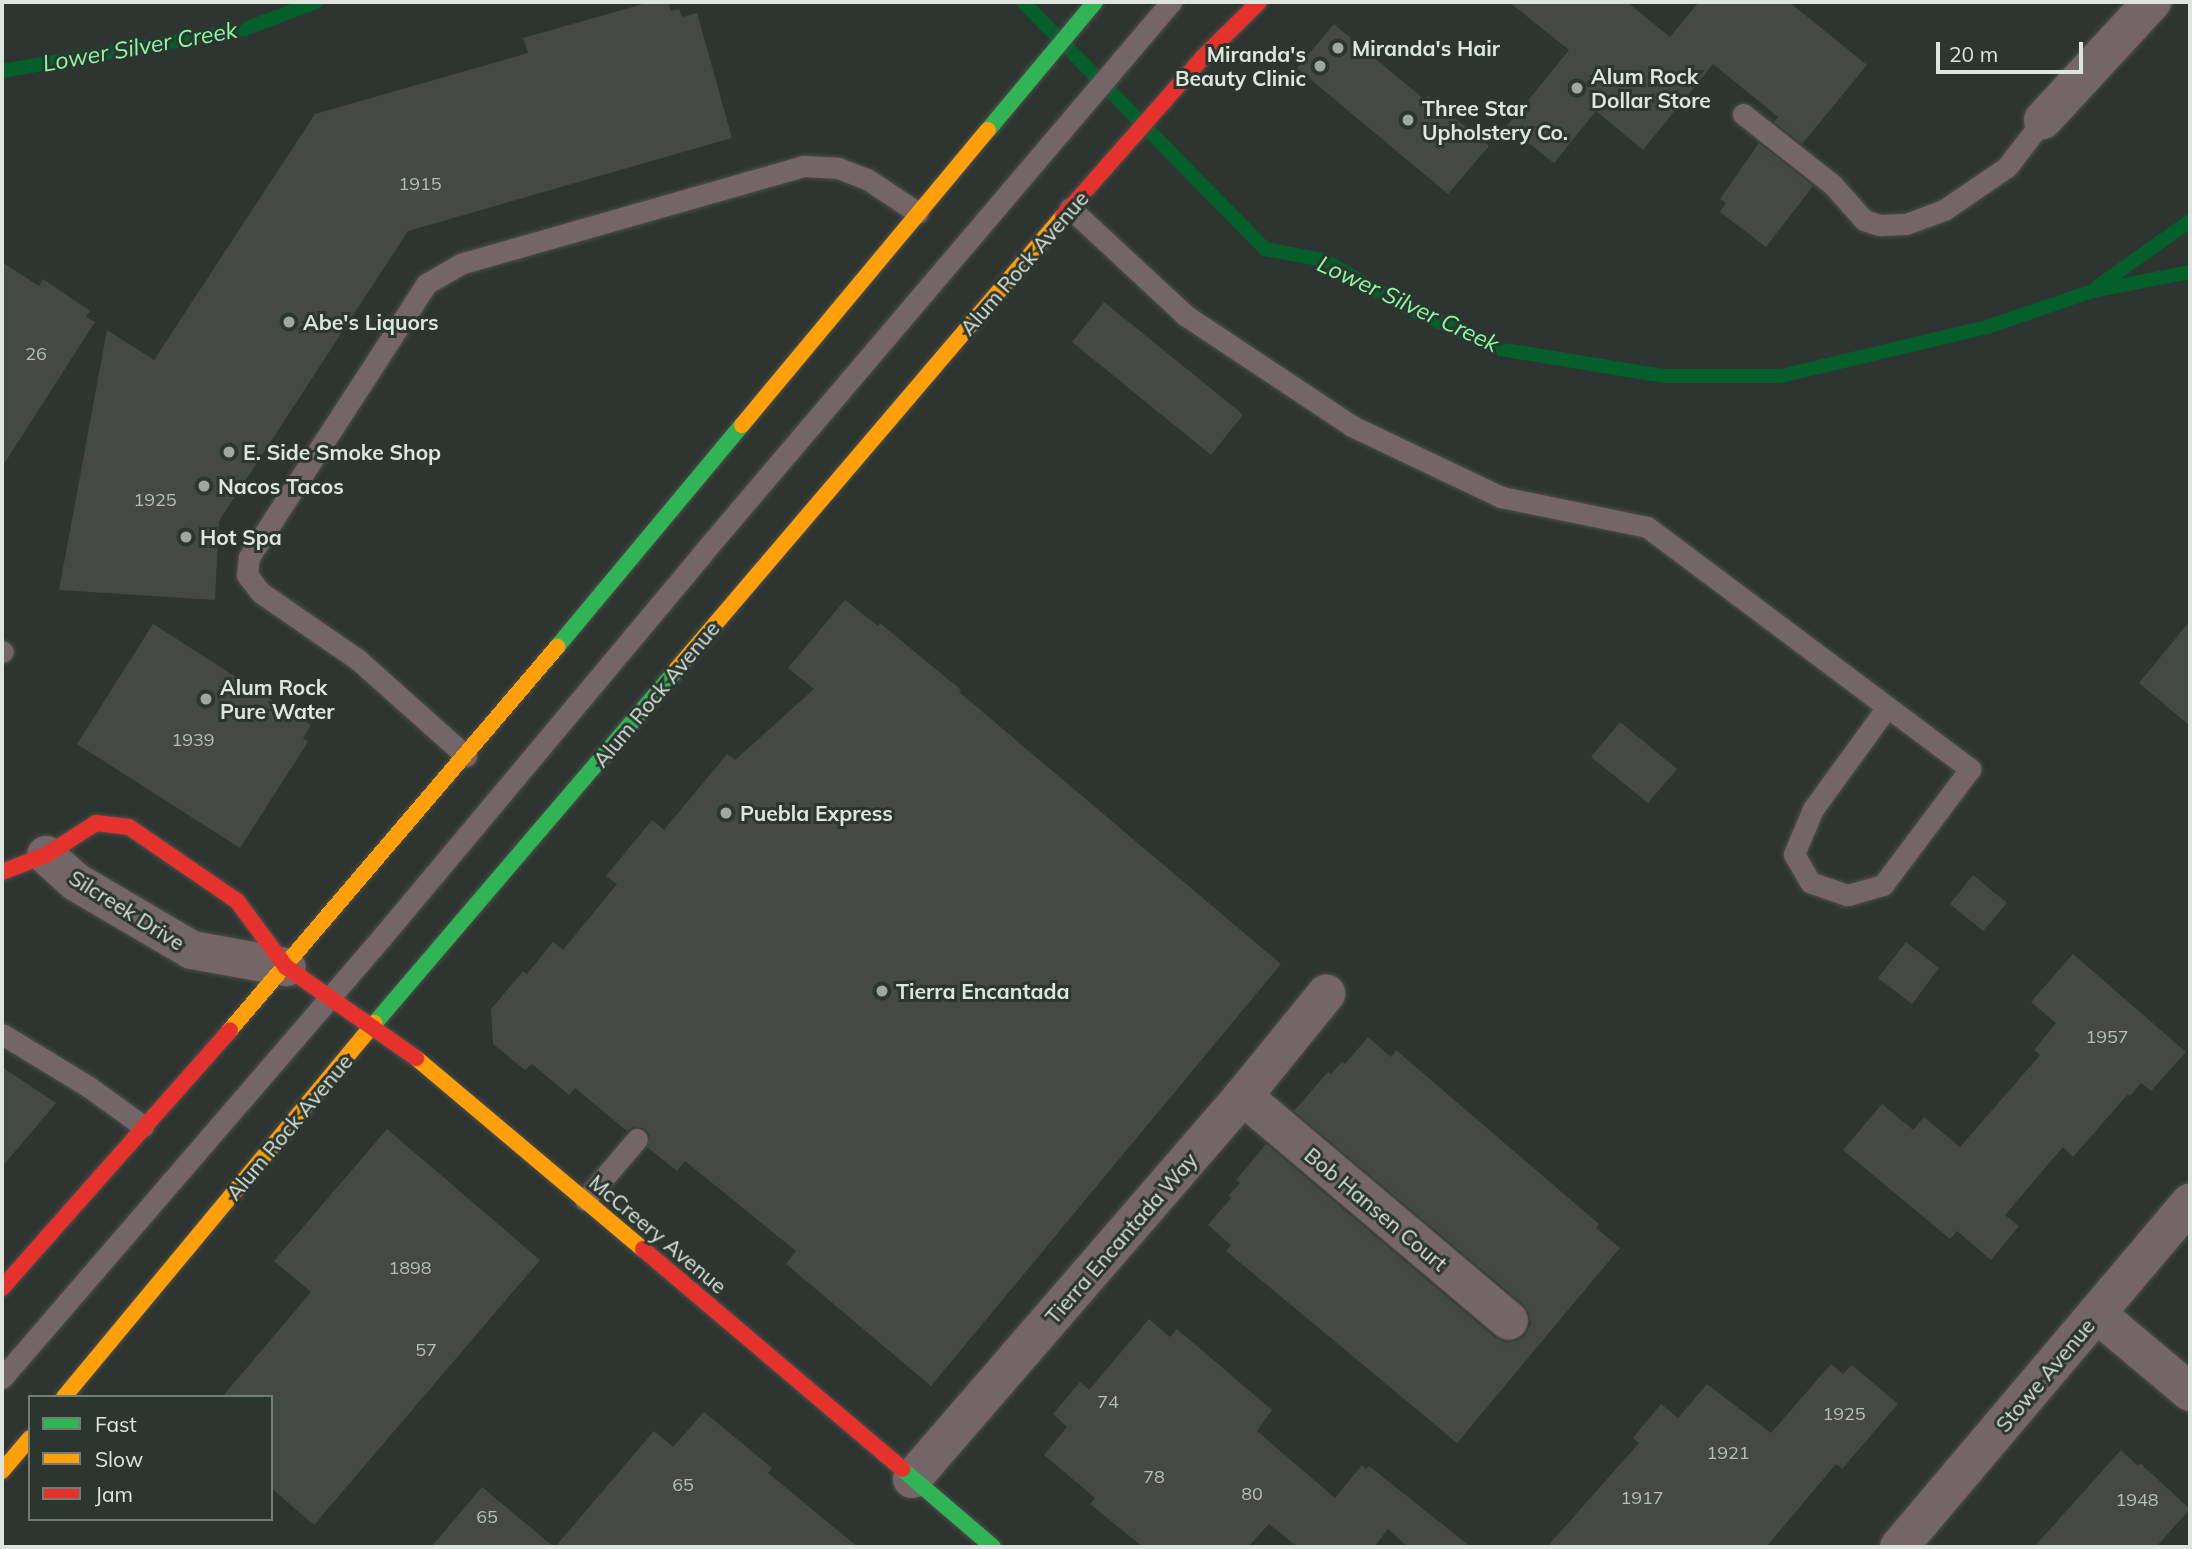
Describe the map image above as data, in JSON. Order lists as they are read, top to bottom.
{
  "streets": {
    "main road": ["Alum Rock Avenue", "Silcreek Drive", "McCreery Avenue"],
    "street": ["Bob Hansen Court", "Tierra Encantada Way", "Stowe Avenue"]
  },
  "crossings": [
    ["Alum Rock Avenue", "McCreery Avenue"],
    ["Silcreek Drive", "McCreery Avenue"],
    ["Bob Hansen Court", "Tierra Encantada Way"],
    ["McCreery Avenue", "Tierra Encantada Way"]
  ],
  "water": ["Lower Silver Creek"],
  "places": [
    "Miranda's Hair",
    "Miranda's Beauty Clinic",
    "Alum Rock Dollar Store",
    "Three Star Upholstery Co.",
    "Abe's Liquors",
    "E. Side Smoke Shop",
    "Nacos Tacos",
    "Hot Spa",
    "Alum Rock Pure Water",
    "Puebla Express",
    "Tierra Encantada"
  ],
  "house_numbers": [
    "1915",
    "26",
    "1925",
    "1939",
    "1957",
    "1898",
    "57",
    "74",
    "1925",
    "1921",
    "78",
    "65",
    "80",
    "1917",
    "1948",
    "65"
  ],
  "legend": ["Fast", "Slow", "Jam"],
  "scale_bar": "20 m"
}
